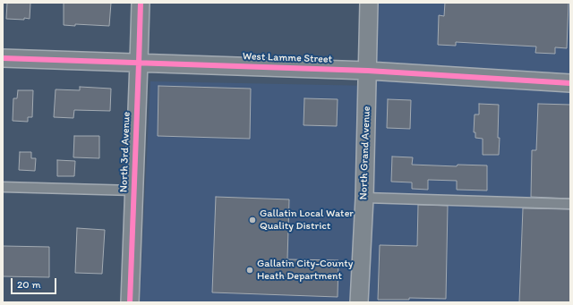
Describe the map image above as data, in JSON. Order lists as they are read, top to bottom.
{
  "streets": {
    "street": ["West Lamme Street", "North 3rd Avenue", "North Grand Avenue"]
  },
  "crossings": [
    ["West Lamme Street", "North 3rd Avenue"],
    ["West Lamme Street", "North Grand Avenue"]
  ],
  "places": ["Gallatin Local Water Quality District", "Gallatin City-County Heath Department"],
  "scale_bar": "20 m"
}
